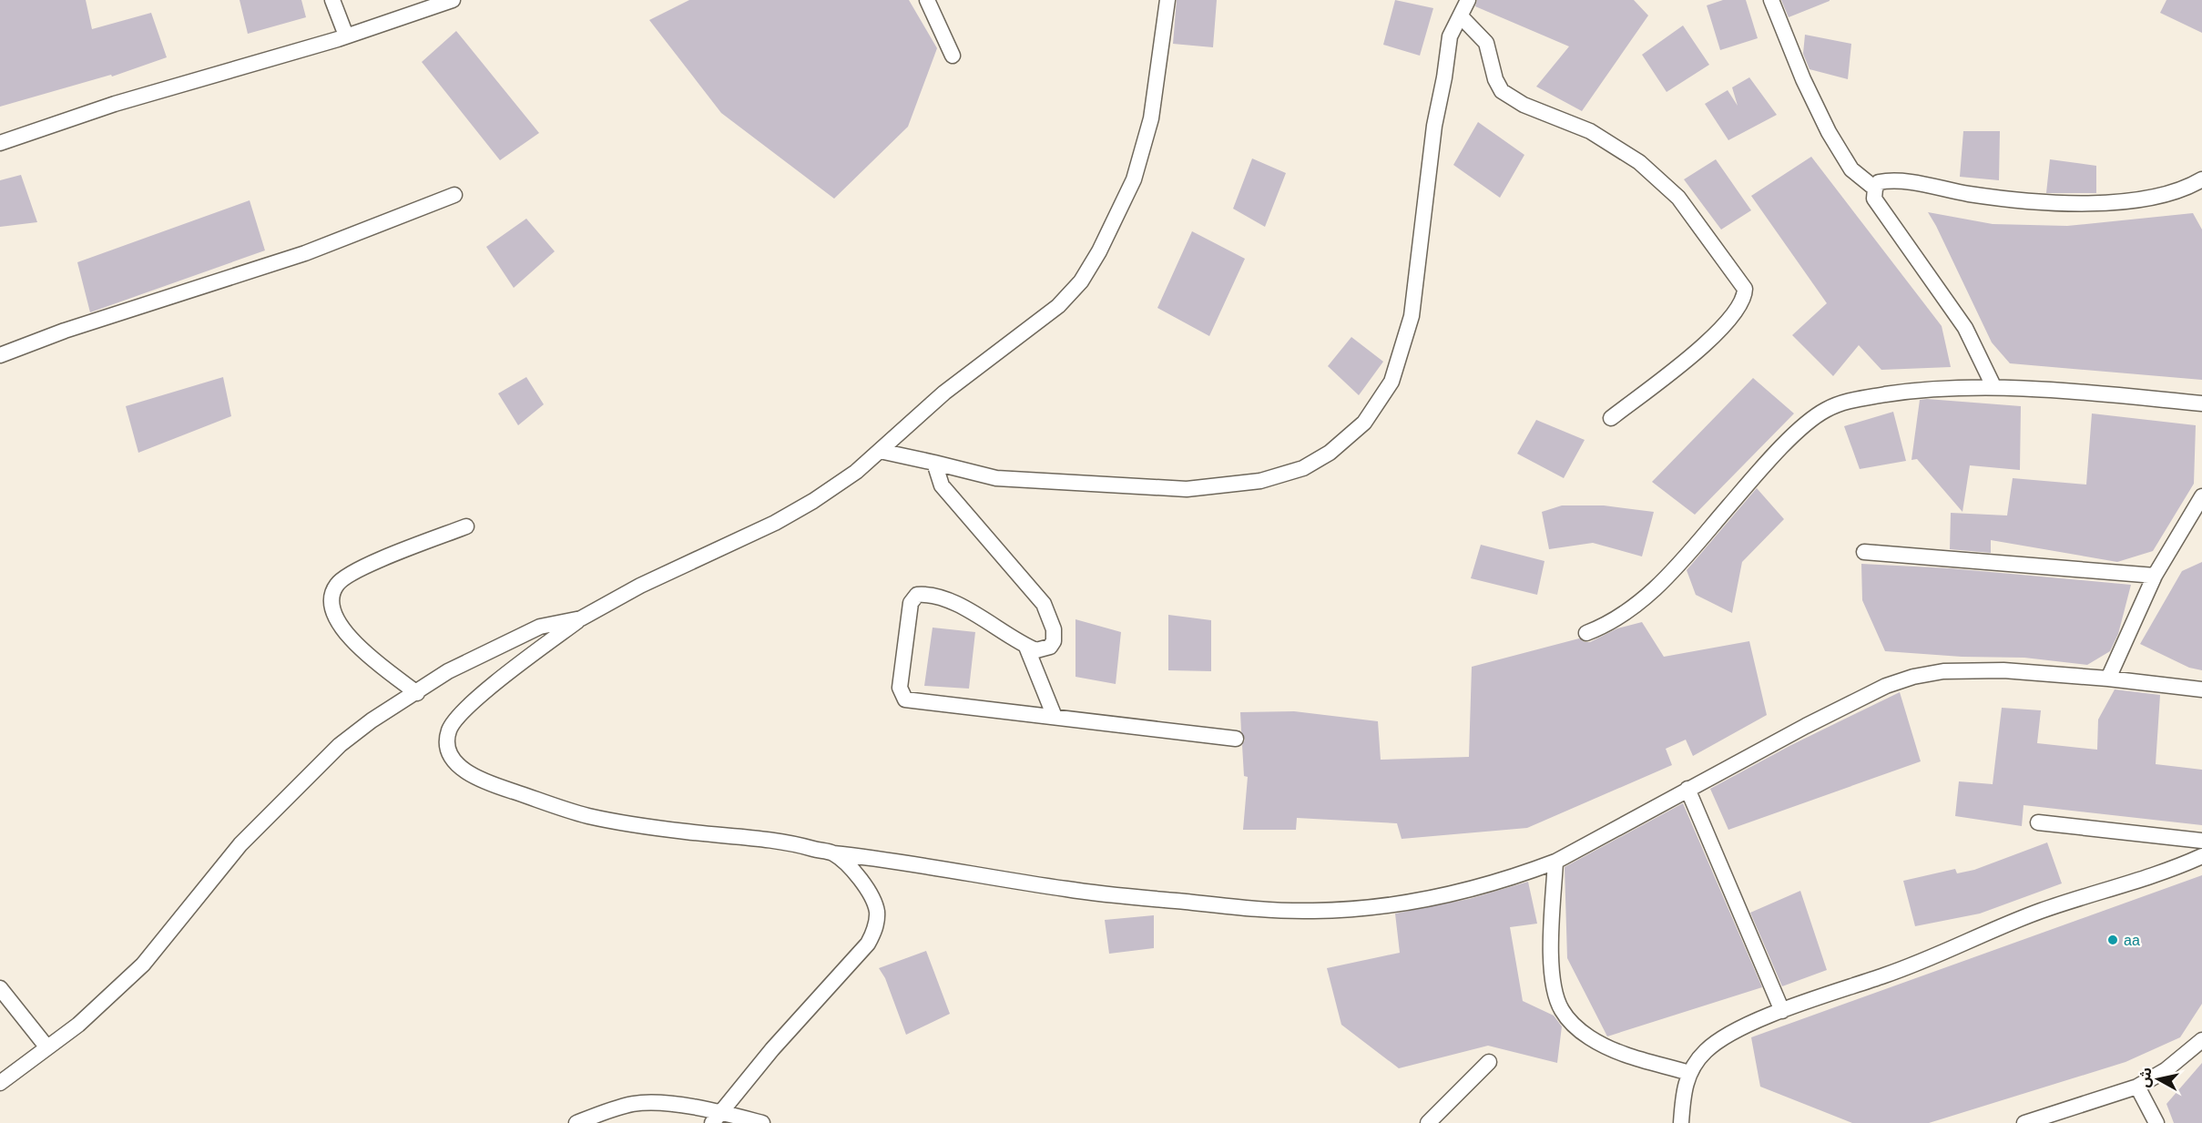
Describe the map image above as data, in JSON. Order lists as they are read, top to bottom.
{
  "places": ["aa"],
  "north": "left"
}
